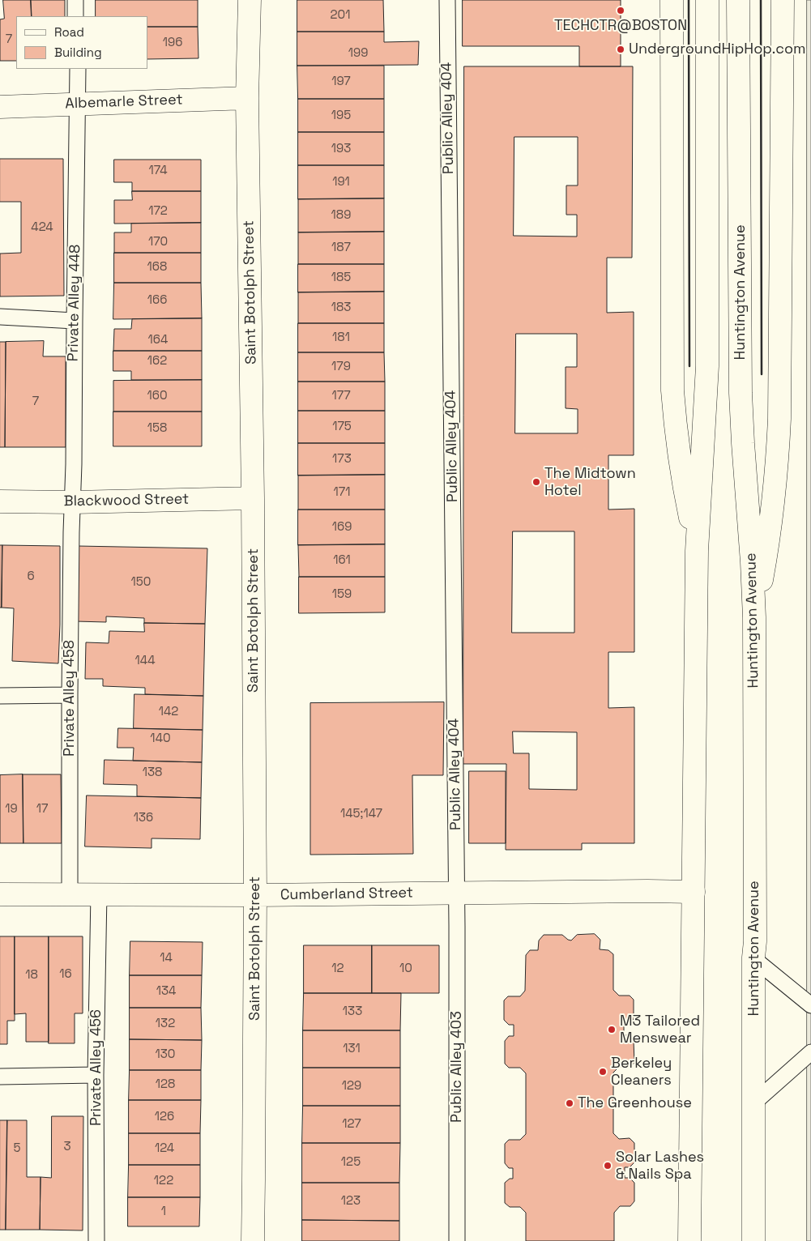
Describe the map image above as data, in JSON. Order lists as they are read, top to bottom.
{
  "streets": {
    "main road": [
      "Albemarle Street",
      "Saint Botolph Street",
      "Huntington Avenue",
      "Blackwood Street",
      "Cumberland Street"
    ],
    "lane": [
      "Public Alley 404",
      "Private Alley 448",
      "Private Alley 458",
      "Public Alley 403",
      "Private Alley 456"
    ]
  },
  "crossings": [
    ["Albemarle Street", "Saint Botolph Street"],
    ["Albemarle Street", "Private Alley 448"],
    ["Public Alley 404", "Cumberland Street"],
    ["Public Alley 404", "Public Alley 403"],
    ["Saint Botolph Street", "Blackwood Street"],
    ["Saint Botolph Street", "Cumberland Street"],
    ["Private Alley 448", "Blackwood Street"],
    ["Private Alley 448", "Private Alley 458"],
    ["Blackwood Street", "Private Alley 458"],
    ["Private Alley 458", "Cumberland Street"],
    ["Cumberland Street", "Public Alley 403"],
    ["Cumberland Street", "Private Alley 456"]
  ],
  "places": [
    "TECHCTR@BOSTON",
    "UndergroundHipHop.com",
    "The Midtown Hotel",
    "M3 Tailored Menswear",
    "Berkeley Cleaners",
    "The Greenhouse",
    "Solar Lashes & Nails Spa"
  ],
  "house_numbers": [
    "201",
    "7",
    "196",
    "199",
    "197",
    "195",
    "193",
    "174",
    "191",
    "172",
    "189",
    "424",
    "170",
    "187",
    "168",
    "185",
    "166",
    "183",
    "181",
    "164",
    "162",
    "179",
    "160",
    "177",
    "7",
    "175",
    "158",
    "173",
    "171",
    "169",
    "161",
    "6",
    "150",
    "159",
    "144",
    "142",
    "140",
    "138",
    "19",
    "17",
    "145;147",
    "136",
    "14",
    "12",
    "10",
    "16",
    "18",
    "134",
    "133",
    "132",
    "131",
    "130",
    "128",
    "129",
    "126",
    "127",
    "3",
    "5",
    "124",
    "125",
    "122",
    "123",
    "1"
  ],
  "legend": ["Road", "Building"]
}
